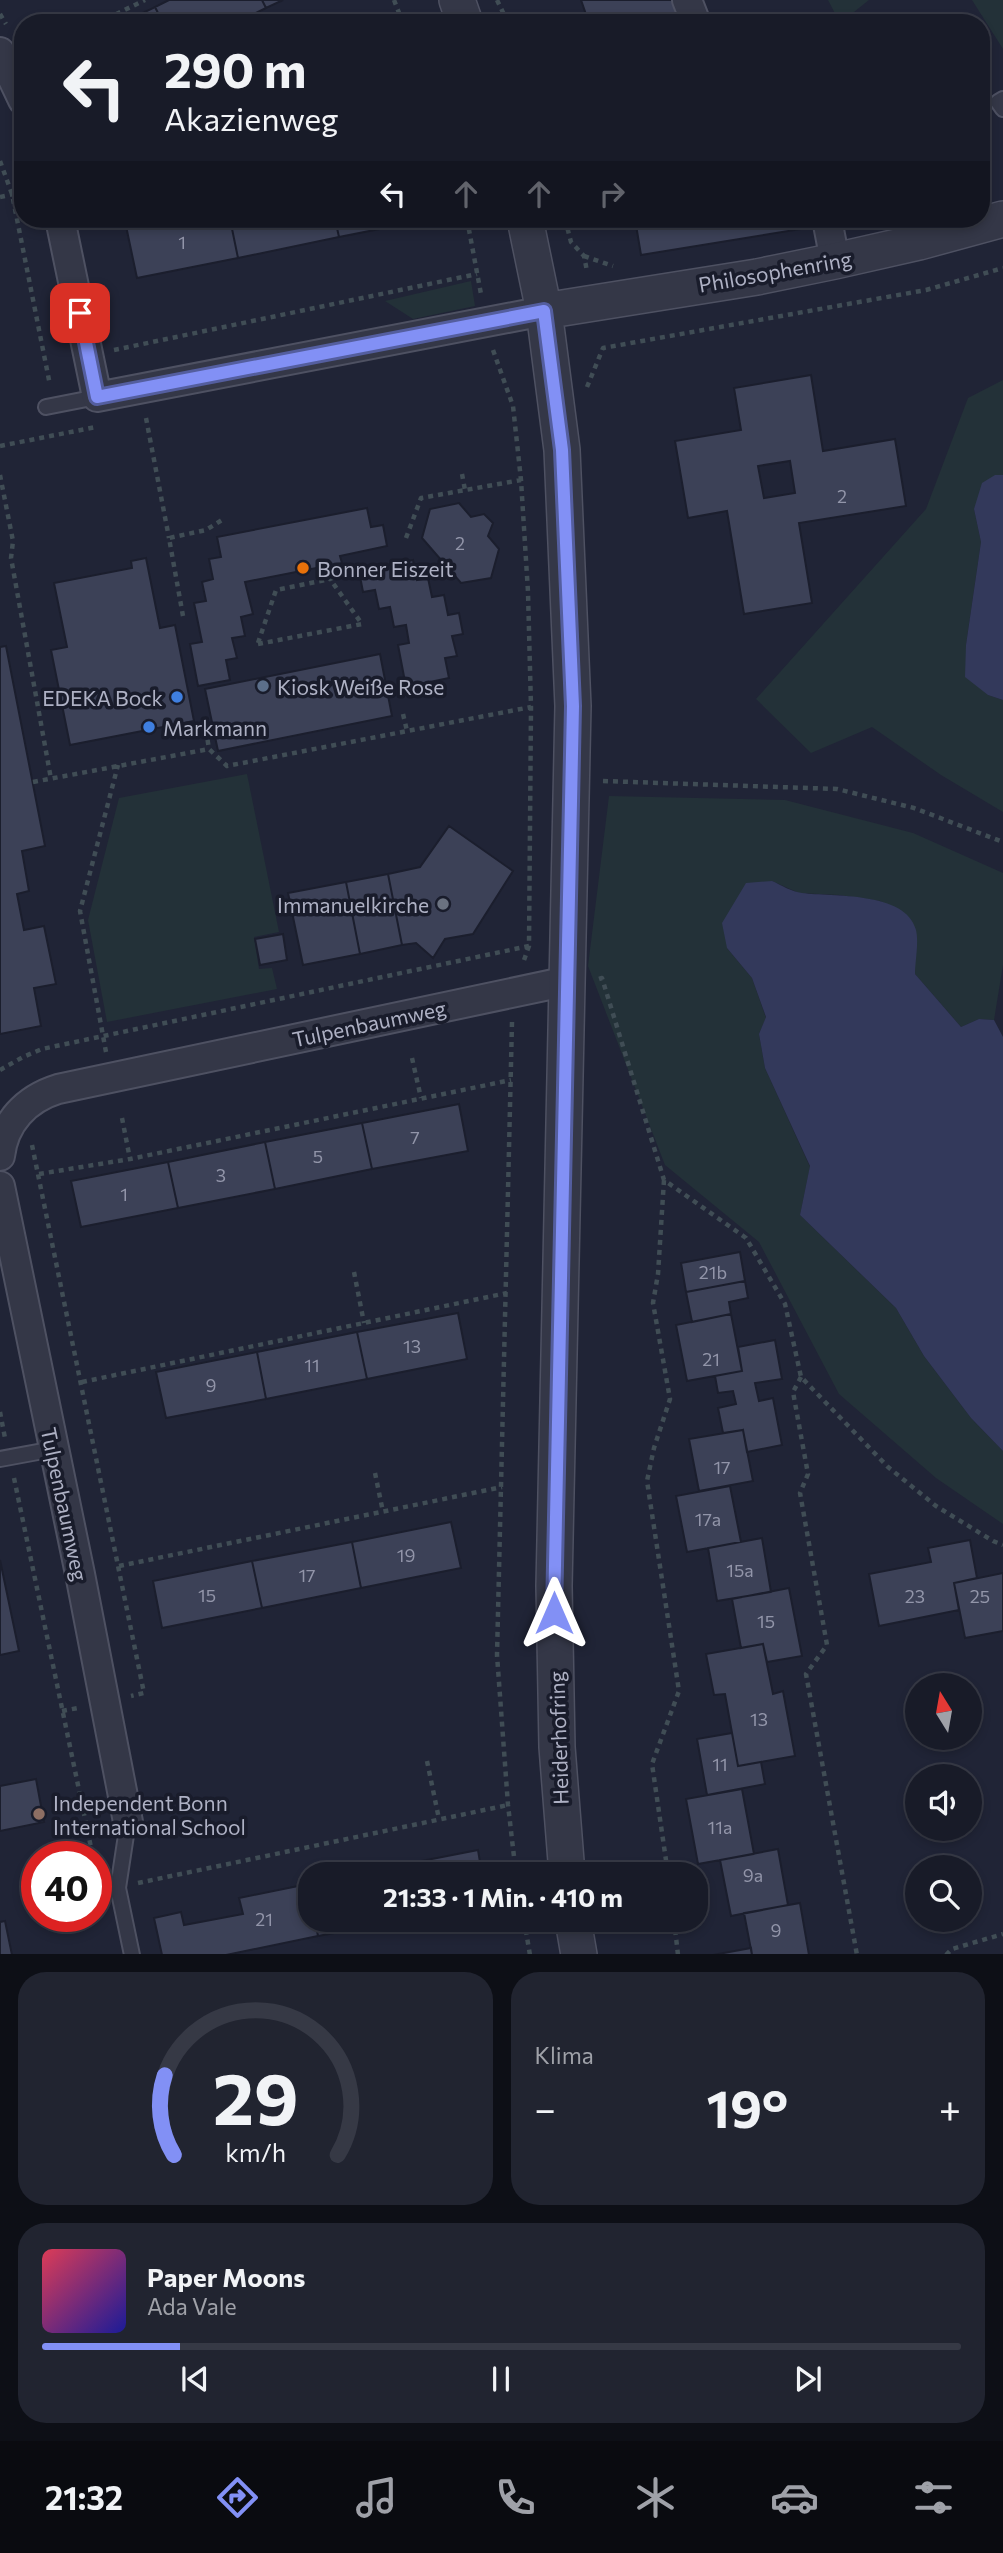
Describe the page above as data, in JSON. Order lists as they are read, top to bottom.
{
  "streets": {
    "street": ["Philosophenring", "Tulpenbaumweg", "Heiderhofring"]
  },
  "crossings": [
    ["Philosophenring", "Heiderhofring"],
    ["Tulpenbaumweg", "Heiderhofring"]
  ],
  "places": [
    "Bonner Eiszeit",
    "Kiosk Weiße Rose",
    "EDEKA Bock",
    "Markmann",
    "Immanuelkirche",
    "Independent Bonn International School"
  ],
  "house_numbers": [
    "1",
    "2",
    "2",
    "7",
    "5",
    "3",
    "1",
    "21b",
    "13",
    "21",
    "11",
    "9",
    "17",
    "17a",
    "19",
    "15a",
    "17",
    "15",
    "23",
    "25",
    "15",
    "13",
    "11",
    "11a",
    "9a",
    "21",
    "9"
  ],
  "north": "top",
  "page": {
    "turn": ["290 m", "Akazienweg"],
    "limit": "40",
    "trip": "21:33 · 1 Min. · 410 m",
    "tile": "Klima",
    "heat": ["−", "19°", "+"],
    "song": ["Paper Moons", "Ada Vale"],
    "tabs": "21:32",
    "gauge": ["29", "km/h"]
  }
}
